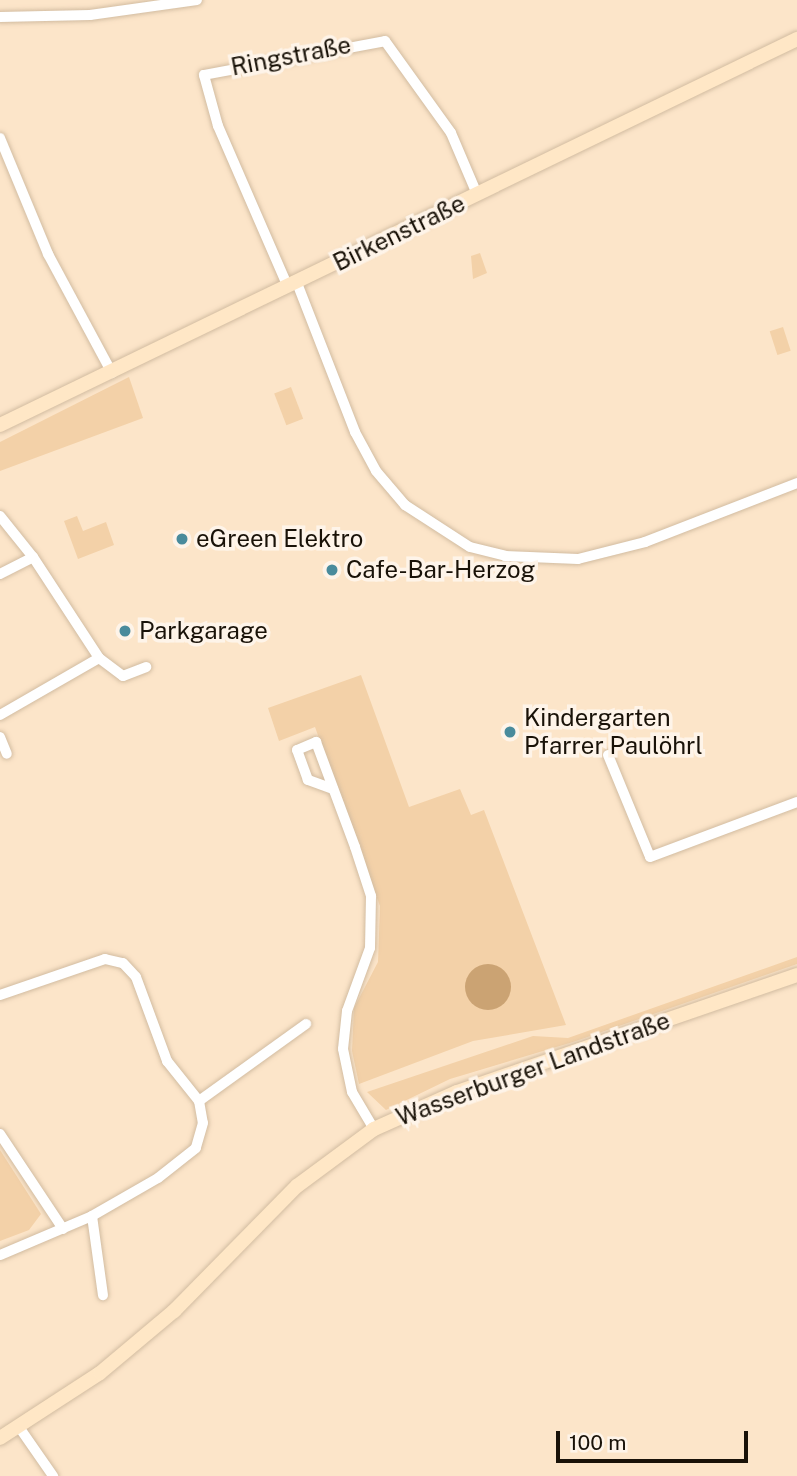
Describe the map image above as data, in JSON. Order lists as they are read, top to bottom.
{
  "streets": {
    "street": ["Ringstraße", "Birkenstraße", "Wasserburger Landstraße"]
  },
  "crossings": [
    ["Ringstraße", "Birkenstraße"]
  ],
  "places": [
    "eGreen Elektro",
    "Cafe-Bar-Herzog",
    "Parkgarage",
    "Kindergarten Pfarrer Paulöhrl"
  ],
  "scale_bar": "100 m"
}
